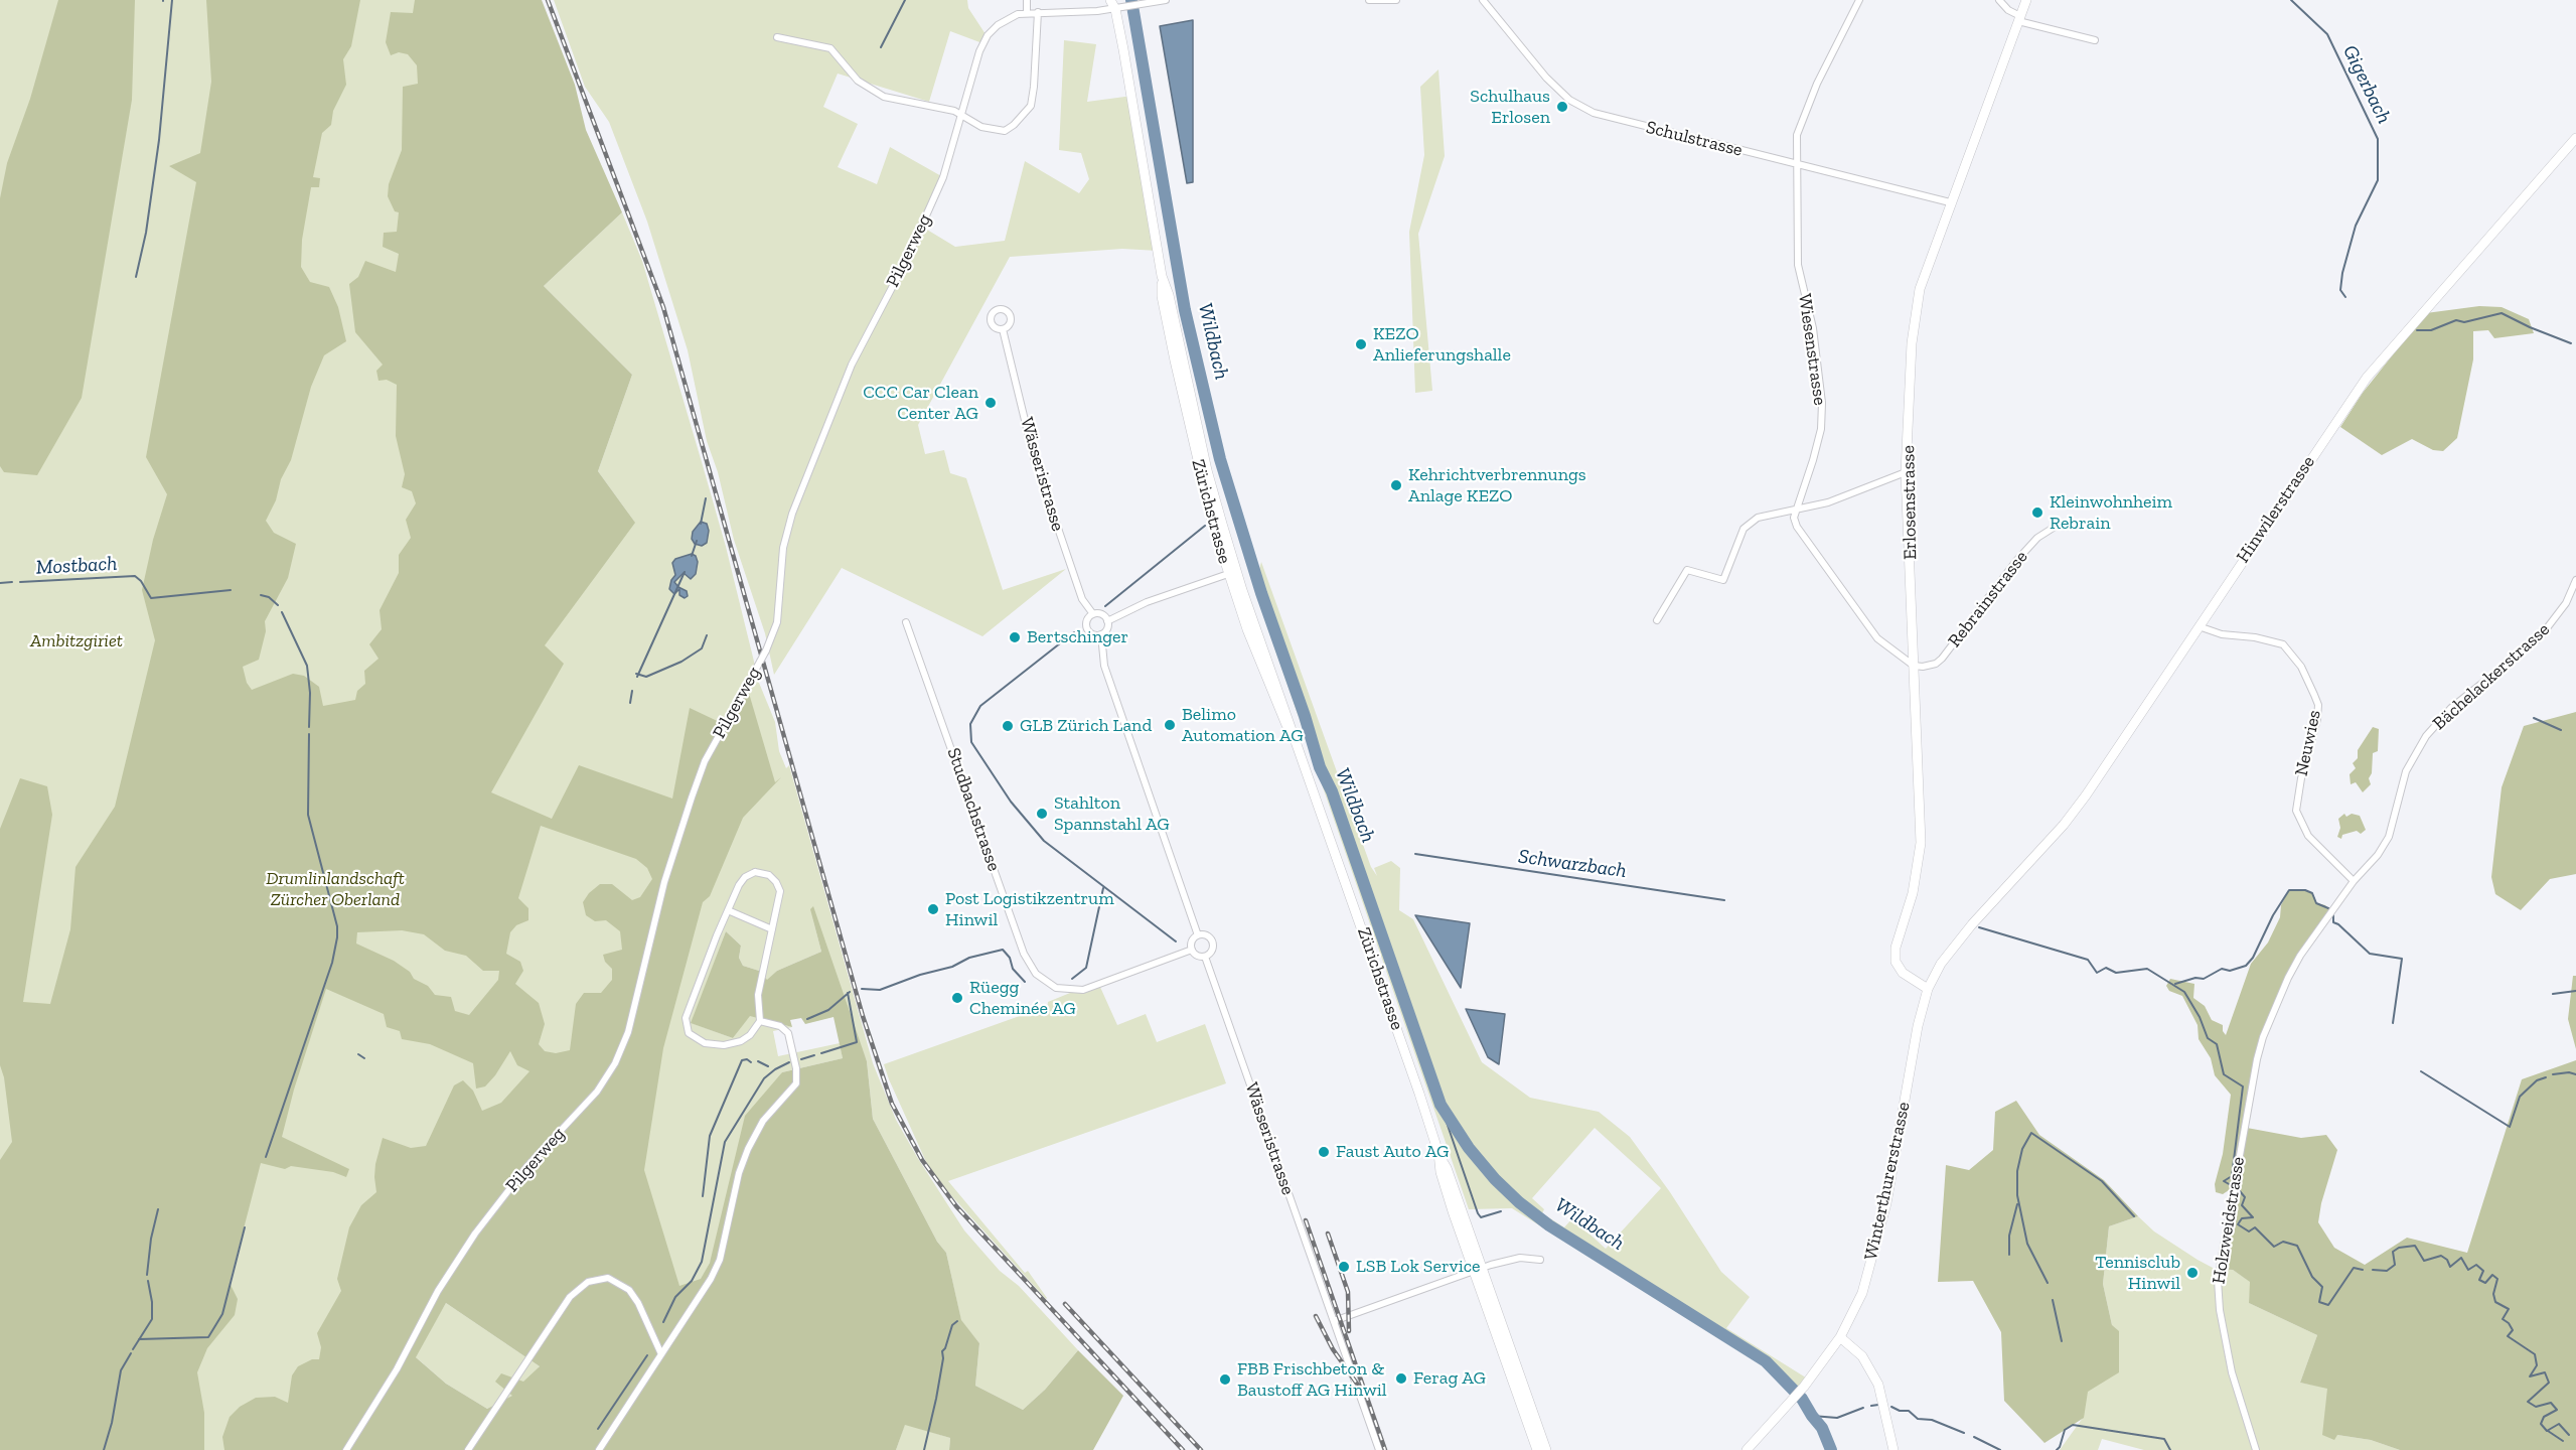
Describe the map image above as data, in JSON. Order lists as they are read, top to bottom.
{
  "streets": {
    "main road": [
      "Erlosenstrasse",
      "Hinwilerstrasse",
      "Zürichstrasse",
      "Winterthurerstrasse"
    ],
    "street": [
      "Schulstrasse",
      "Pilgerweg",
      "Wiesenstrasse",
      "Wässeristrasse",
      "Rebrainstrasse",
      "Bächelackerstrasse",
      "Neuwies",
      "Studbachstrasse",
      "Holzweidstrasse"
    ]
  },
  "crossings": [
    ["Schulstrasse", "Wiesenstrasse"],
    ["Schulstrasse", "Erlosenstrasse"],
    ["Pilgerweg", "Zürichstrasse"],
    ["Wässeristrasse", "Studbachstrasse"],
    ["Erlosenstrasse", "Rebrainstrasse"],
    ["Erlosenstrasse", "Winterthurerstrasse"],
    ["Hinwilerstrasse", "Neuwies"],
    ["Hinwilerstrasse", "Winterthurerstrasse"],
    ["Bächelackerstrasse", "Neuwies"],
    ["Bächelackerstrasse", "Holzweidstrasse"]
  ],
  "water": [
    "Gigerbach",
    "Wildbach",
    "Mostbach",
    "Schwarzbach"
  ],
  "parks": ["Ambitzgiriet", "Drumlinlandschaft Zürcher Oberland"],
  "places": [
    "Schulhaus Erlosen",
    "KEZO Anlieferungshalle",
    "CCC Car Clean Center AG",
    "Kehrichtverbrennungs Anlage KEZO",
    "Kleinwohnheim Rebrain",
    "Bertschinger",
    "Belimo Automation AG",
    "GLB Zürich Land",
    "Stahlton Spannstahl AG",
    "Post Logistikzentrum Hinwil",
    "Rüegg Cheminée AG",
    "Faust Auto AG",
    "LSB Lok Service",
    "Tennisclub Hinwil",
    "Ferag AG",
    "FBB Frischbeton & Baustoff AG Hinwil"
  ]
}
